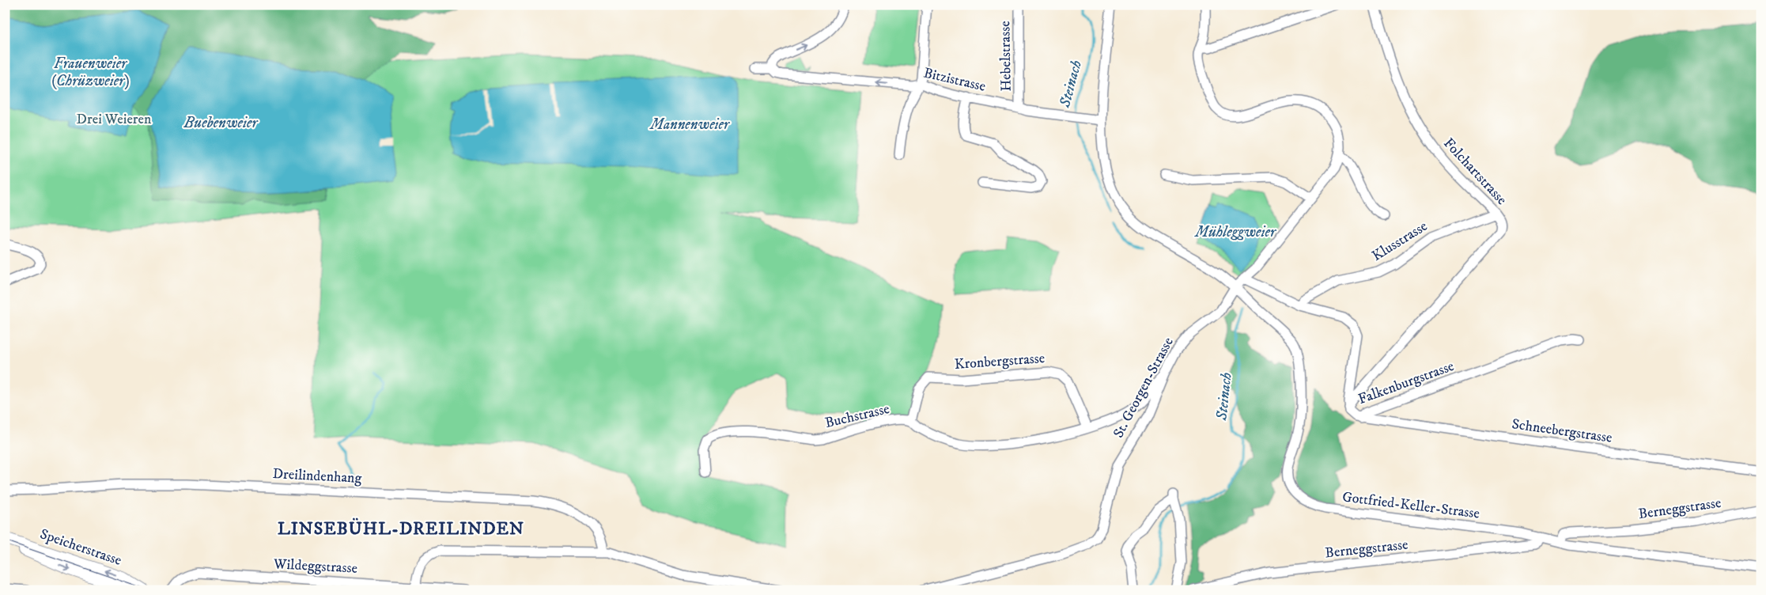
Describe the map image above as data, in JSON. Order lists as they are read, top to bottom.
{
  "streets": {
    "main road": ["Speicherstrasse"],
    "street": [
      "Hebelstrasse",
      "Bitzistrasse",
      "Folchartstrasse",
      "Klusstrasse",
      "Kronbergstrasse",
      "Falkenburgstrasse",
      "St. Georgen-Strasse",
      "Buchstrasse",
      "Schneebergstrasse",
      "Dreilindenhang",
      "Gottfried-Keller-Strasse",
      "Berneggstrasse",
      "Wildeggstrasse"
    ]
  },
  "crossings": [
    ["Hebelstrasse", "Bitzistrasse"],
    ["Folchartstrasse", "Klusstrasse"],
    ["Folchartstrasse", "Falkenburgstrasse"],
    ["Klusstrasse", "Falkenburgstrasse"],
    ["Kronbergstrasse", "Buchstrasse"],
    ["Falkenburgstrasse", "St. Georgen-Strasse"],
    ["Falkenburgstrasse", "Schneebergstrasse"],
    ["St. Georgen-Strasse", "Buchstrasse"],
    ["St. Georgen-Strasse", "Gottfried-Keller-Strasse"],
    ["Gottfried-Keller-Strasse", "Berneggstrasse"]
  ],
  "one_way": ["Bitzistrasse"],
  "districts": ["LINSEBÜHL-DREILINDEN"],
  "water": [
    "Frauenweier (Chrüzweier)",
    "Steinach",
    "Buebenweier",
    "Mannenweier",
    "Mühleggweier"
  ],
  "parks": ["Drei Weieren"]
}
